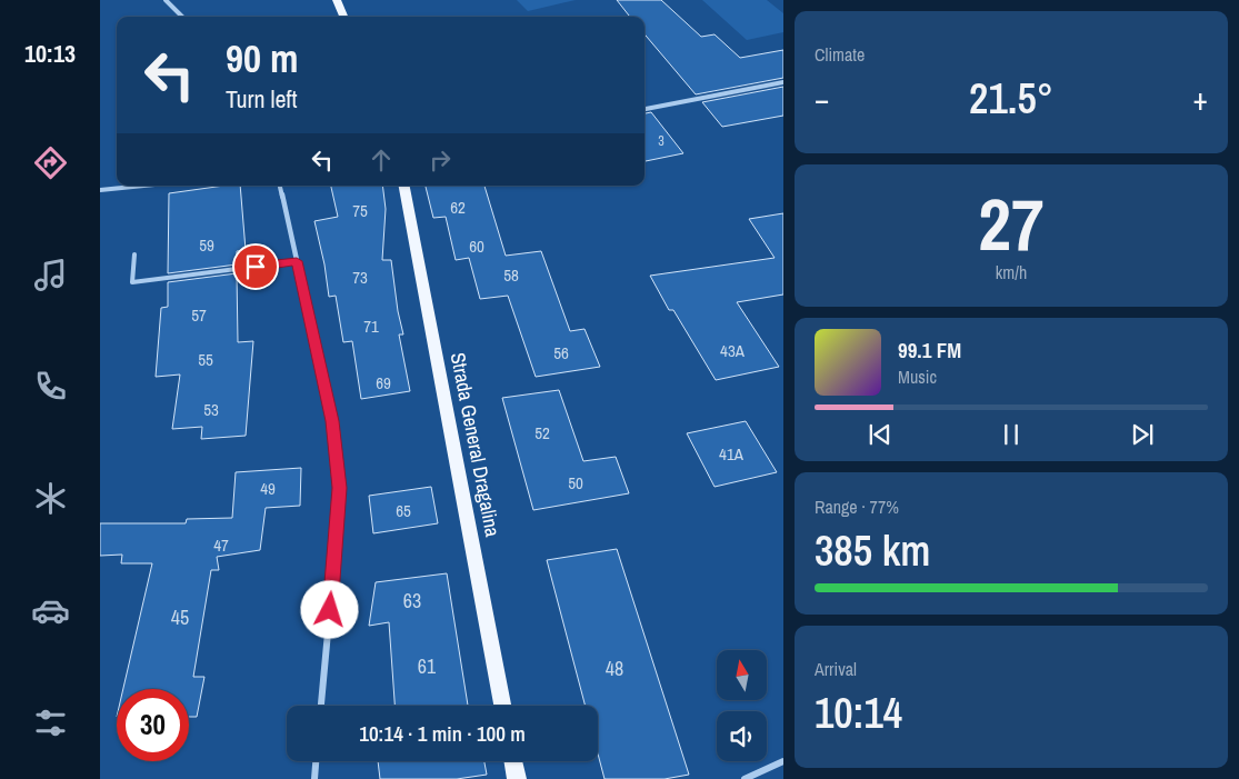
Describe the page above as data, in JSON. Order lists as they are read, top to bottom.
{
  "streets": {
    "main road": ["Strada General Dragalina"]
  },
  "house_numbers": [
    "3",
    "62",
    "75",
    "59",
    "60",
    "58",
    "73",
    "57",
    "71",
    "43A",
    "56",
    "55",
    "69",
    "53",
    "52",
    "41A",
    "50",
    "49",
    "65",
    "47",
    "63",
    "45",
    "61",
    "48"
  ],
  "north": "top",
  "page": {
    "tabs": "10:13",
    "tile": [
      "Climate",
      ["27", "km/h"],
      ["Range · 77%", "385 km"],
      ["Arrival", "10:14"]
    ],
    "turn": ["90 m", "Turn left"],
    "heat": ["−", "21.5°", "+"],
    "song": ["99.1 FM", "Music"],
    "limit": "30",
    "trip": "10:14 · 1 min · 100 m"
  }
}
